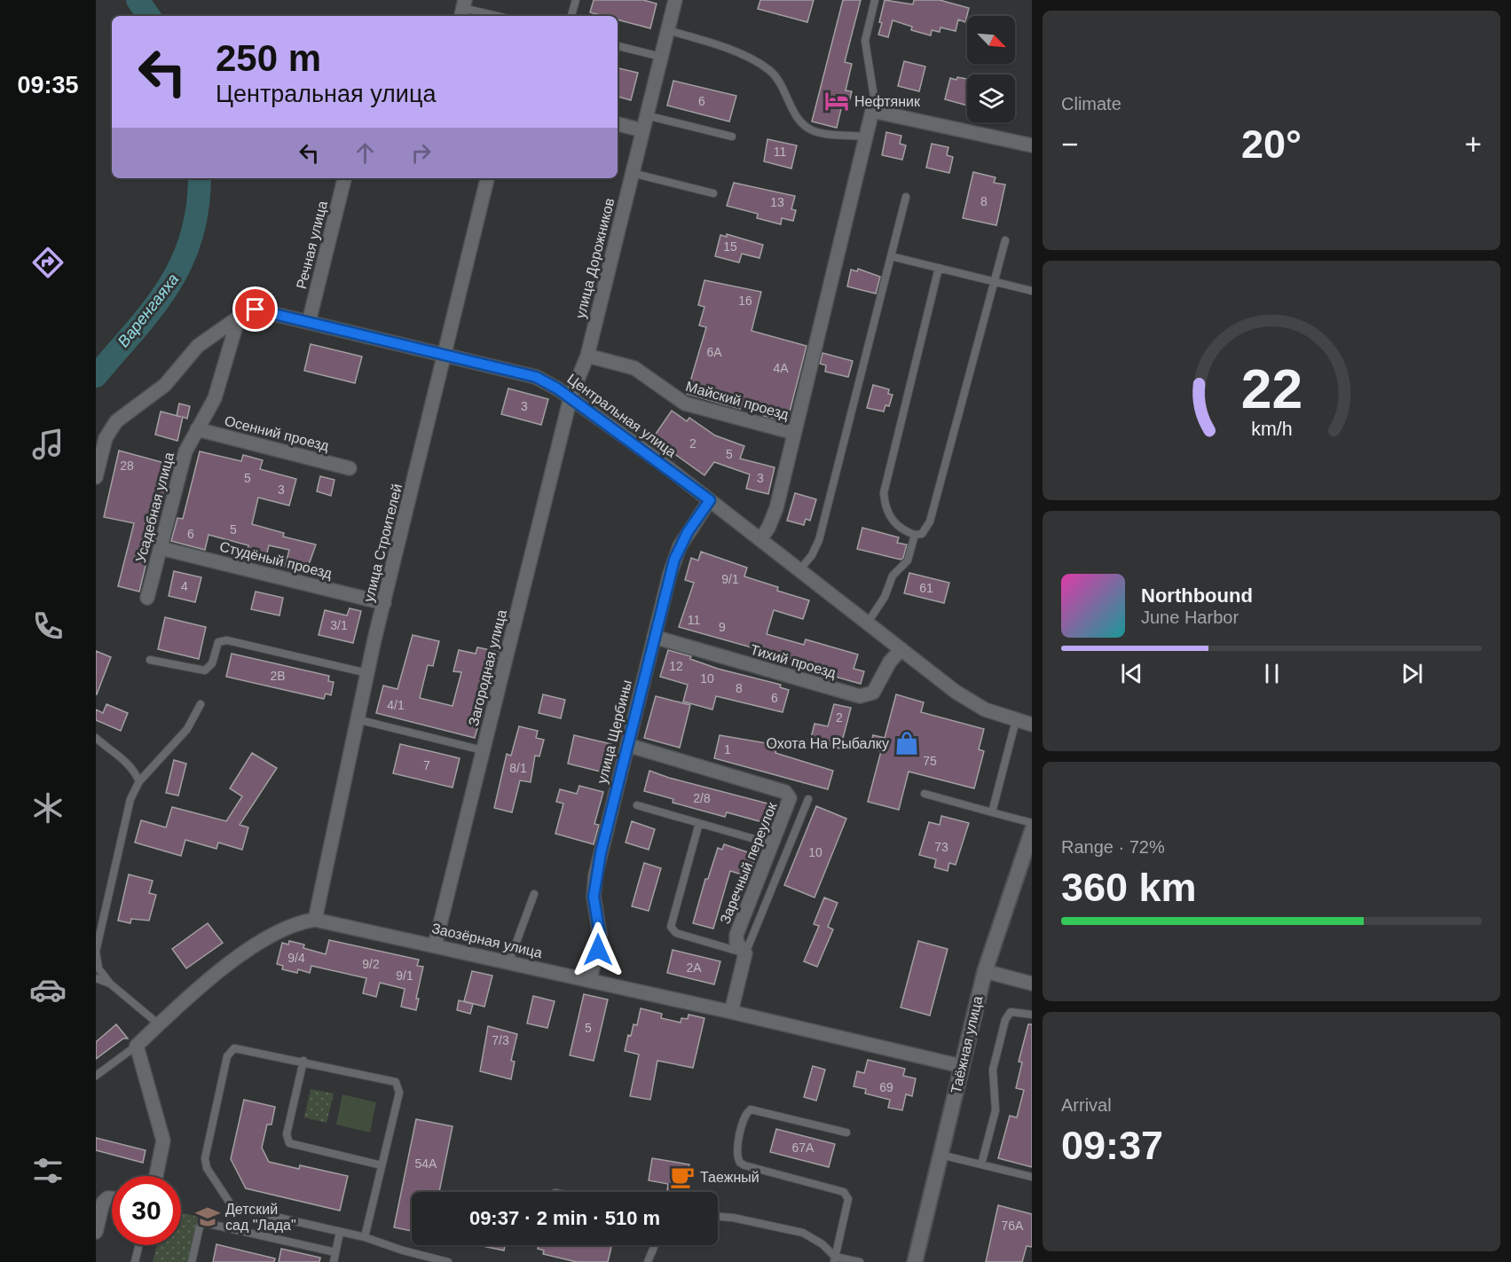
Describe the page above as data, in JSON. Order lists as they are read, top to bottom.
{
  "streets": {
    "street": [
      "Речная улица",
      "улица Дорожников",
      "Майский проезд",
      "Центральная улица",
      "Осенний проезд",
      "Усадебная улица",
      "улица Строителей",
      "Студёный проезд",
      "Тихий проезд",
      "Загородная улица",
      "улица Щербины",
      "Заречный переулок",
      "Заозёрная улица",
      "Таёжная улица"
    ]
  },
  "crossings": [
    ["Речная улица", "Центральная улица"],
    ["улица Дорожников", "Майский проезд"],
    ["улица Дорожников", "Центральная улица"],
    ["улица Дорожников", "Загородная улица"],
    ["Центральная улица", "Усадебная улица"],
    ["Центральная улица", "улица Строителей"],
    ["Центральная улица", "Тихий проезд"],
    ["Центральная улица", "Загородная улица"],
    ["Центральная улица", "улица Щербины"],
    ["Осенний проезд", "Усадебная улица"],
    ["Усадебная улица", "Студёный проезд"],
    ["улица Строителей", "Студёный проезд"],
    ["улица Строителей", "Заозёрная улица"],
    ["Тихий проезд", "улица Щербины"],
    ["Загородная улица", "Заозёрная улица"],
    ["улица Щербины", "Заречный переулок"],
    ["улица Щербины", "Заозёрная улица"],
    ["Заозёрная улица", "Таёжная улица"]
  ],
  "water": ["Варенгаяха"],
  "places": {
    "hotel": ["Нефтяник"],
    "shop": ["Охота На Рыбалку"],
    "cafe": ["Таежный"],
    "school or university": ["Детский сад \"Лада\""]
  },
  "house_numbers": [
    "6",
    "11",
    "8",
    "13",
    "15",
    "16",
    "6А",
    "4А",
    "3",
    "2",
    "5",
    "28",
    "5",
    "3",
    "3",
    "5",
    "6",
    "9/1",
    "4",
    "61",
    "11",
    "3/1",
    "9",
    "12",
    "2В",
    "10",
    "8",
    "6",
    "4/1",
    "2",
    "1",
    "75",
    "7",
    "8/1",
    "2/8",
    "73",
    "10",
    "9/4",
    "9/2",
    "2А",
    "9/1",
    "5",
    "7/3",
    "69",
    "67А",
    "54А",
    "76А"
  ],
  "north": "bottom right",
  "page": {
    "tabs": "09:35",
    "tile": [
      "Climate",
      ["Range · 72%", "360 km"],
      ["Arrival", "09:37"]
    ],
    "turn": ["250 m", "Центральная улица"],
    "heat": ["−", "20°", "+"],
    "song": ["Northbound", "June Harbor"],
    "limit": "30",
    "trip": "09:37 · 2 min · 510 m",
    "gauge": ["22", "km/h"]
  }
}
